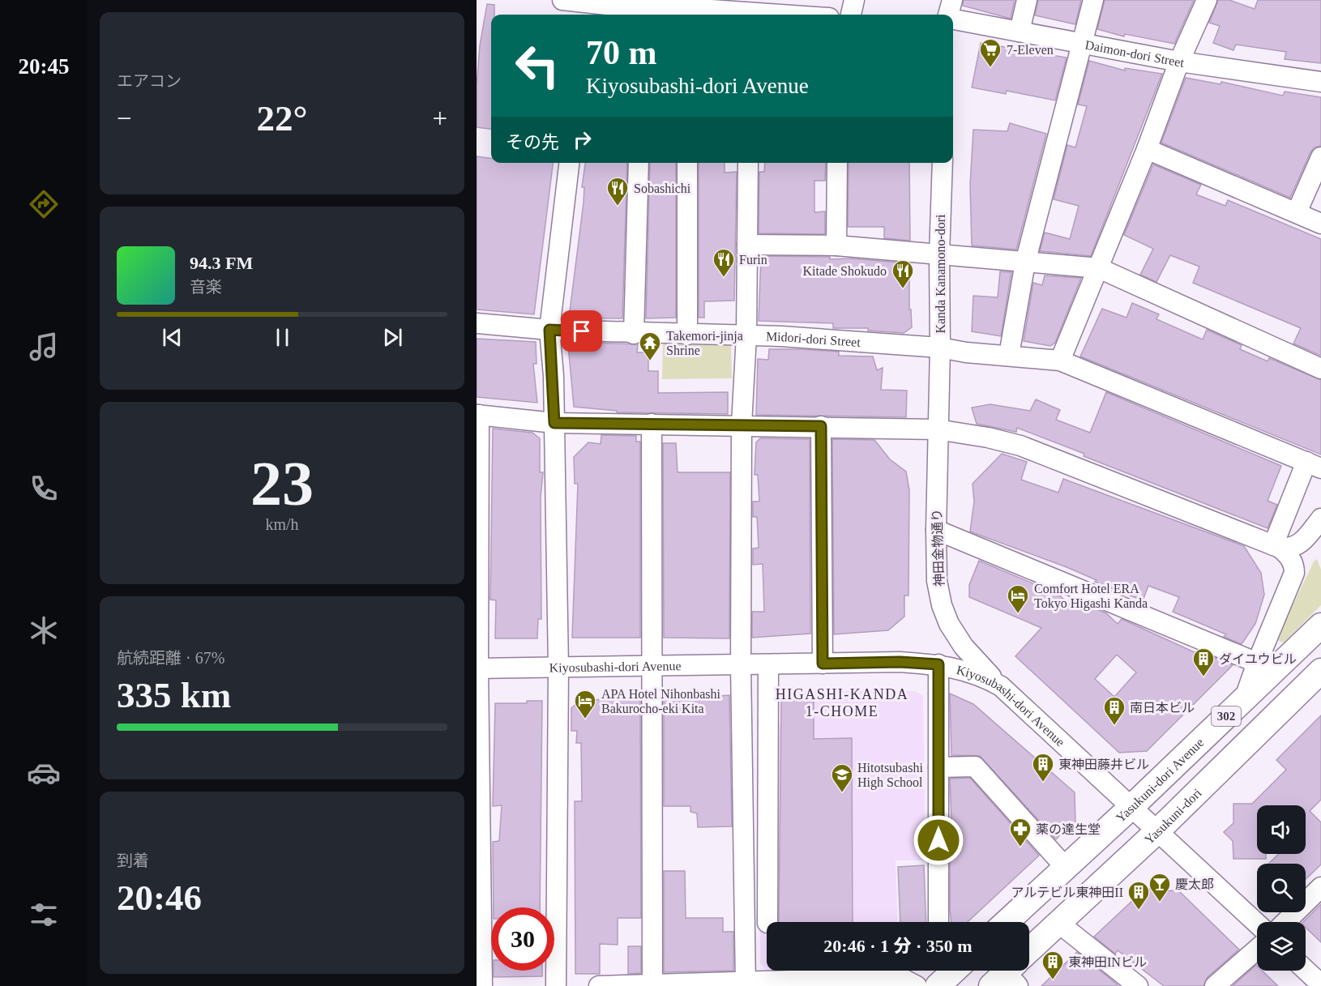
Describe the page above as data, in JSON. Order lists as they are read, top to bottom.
{
  "streets": {
    "main road": ["302", "Yasukuni-dori Avenue", "Yasukuni-dori"],
    "street": [
      "Daimon-dori Street",
      "Kanda Kanamono-dori",
      "Midori-dori Street",
      "神田金物通り",
      "Kiyosubashi-dori Avenue"
    ]
  },
  "crossings": [
    ["Kanda Kanamono-dori", "Midori-dori Street"],
    ["Kanda Kanamono-dori", "神田金物通り"],
    ["Midori-dori Street", "神田金物通り"],
    ["神田金物通り", "Kiyosubashi-dori Avenue"],
    ["Kiyosubashi-dori Avenue", "Yasukuni-dori Avenue"],
    ["Kiyosubashi-dori Avenue", "Yasukuni-dori"]
  ],
  "districts": ["HIGASHI-KANDA 1-CHOME"],
  "places": {
    "supermarket": ["7-Eleven"],
    "restaurant": ["Sobashichi", "Furin", "Kitade Shokudo"],
    "temple": ["Takemori-jinja Shrine"],
    "hotel": ["Comfort Hotel ERA Tokyo Higashi Kanda", "APA Hotel Nihonbashi Bakurocho-eki Kita"],
    "building": [
      "ダイユウビル",
      "南日本ビル",
      "東神田藤井ビル",
      "アルテビル東神田II",
      "東神田INビル"
    ],
    "school or university": ["Hitotsubashi High School"],
    "pharmacy": ["薬の達生堂"],
    "bar": ["慶太郎"]
  },
  "page": {
    "tabs": "20:45",
    "tile": [
      "エアコン",
      ["23", "km/h"],
      ["航続距離 · 67%", "335 km"],
      ["到着", "20:46"]
    ],
    "turn": ["70 m", "Kiyosubashi-dori Avenue"],
    "heat": ["−", "22°", "+"],
    "then": "その先",
    "song": ["94.3 FM", "音楽"],
    "limit": "30",
    "trip": "20:46 · 1 分 · 350 m"
  }
}
